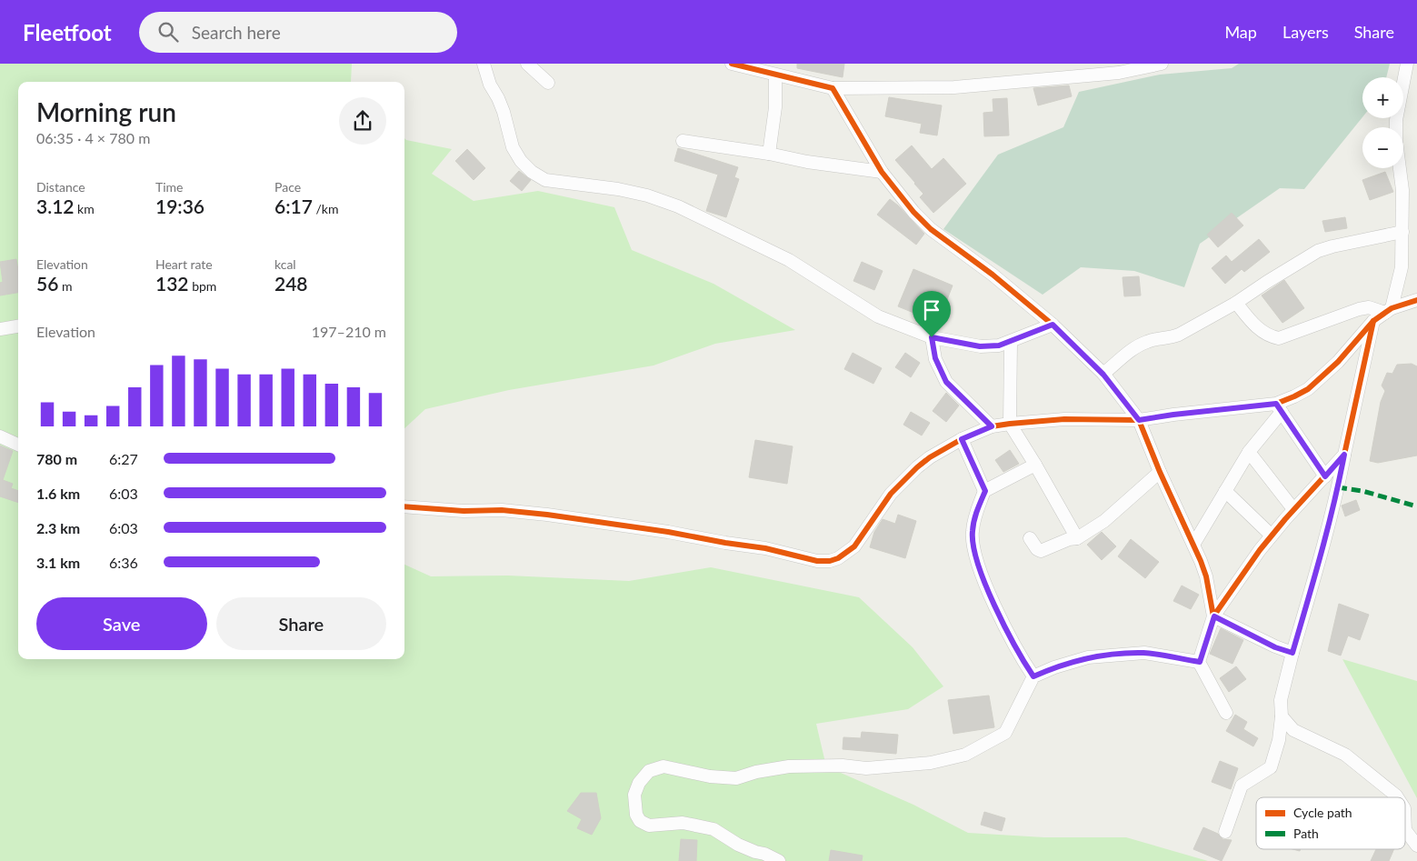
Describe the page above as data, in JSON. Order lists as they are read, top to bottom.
{
  "legend": ["Cycle path", "Path"],
  "page": {
    "header": "Fleetfoot",
    "search": "Search here",
    "nav": ["Map", "Layers", "Share"],
    "map_buttons": ["+", "−"],
    "heading": ["Morning run", "06:35 · 4 × 780 m"],
    "stats": [
      ["Distance", "3.12 km"],
      ["Time", "19:36"],
      ["Pace", "6:17 /km"],
      ["Elevation", "56 m"],
      ["Heart rate", "132 bpm"],
      ["kcal", "248"]
    ],
    "chart": ["Elevation", "197–210 m"],
    "list": [
      {
        "name": "780 m",
        "note": "6:27"
      },
      {
        "name": "1.6 km",
        "note": "6:03"
      },
      {
        "name": "2.3 km",
        "note": "6:03"
      },
      {
        "name": "3.1 km",
        "note": "6:36"
      }
    ],
    "buttons": ["Save", "Share"]
  }
}
